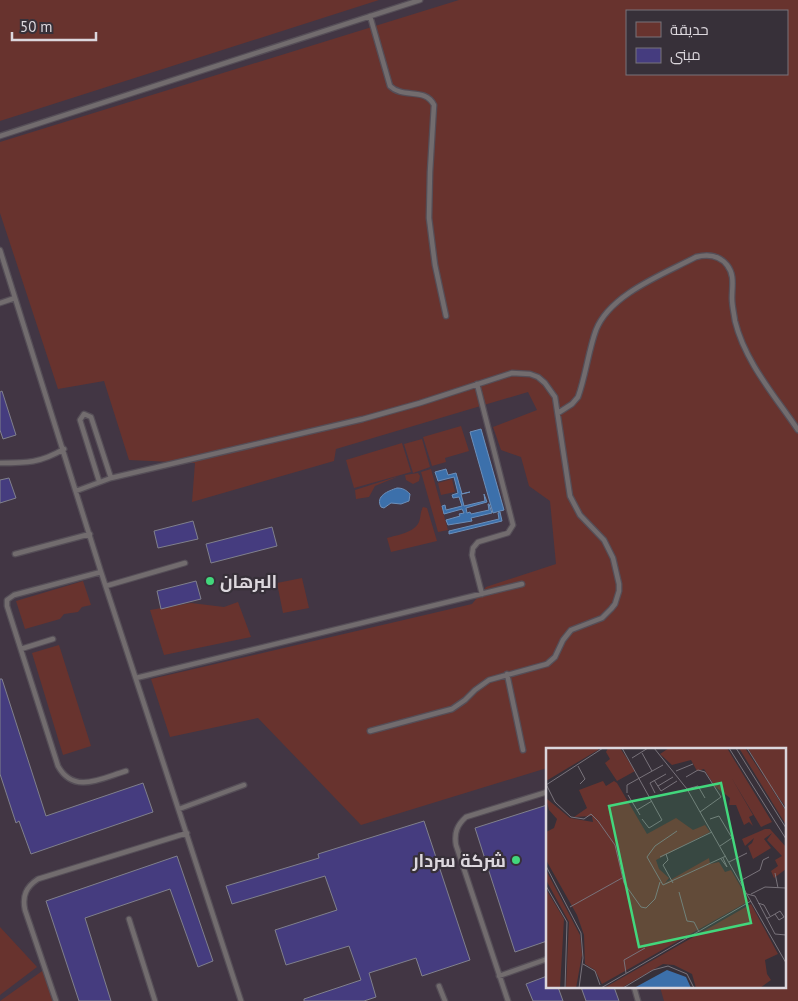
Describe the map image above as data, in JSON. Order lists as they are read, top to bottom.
{
  "places": ["البرهان", "شركة سردار"],
  "legend": ["حديقة", "مبنى"],
  "scale_bar": "50 m"
}
